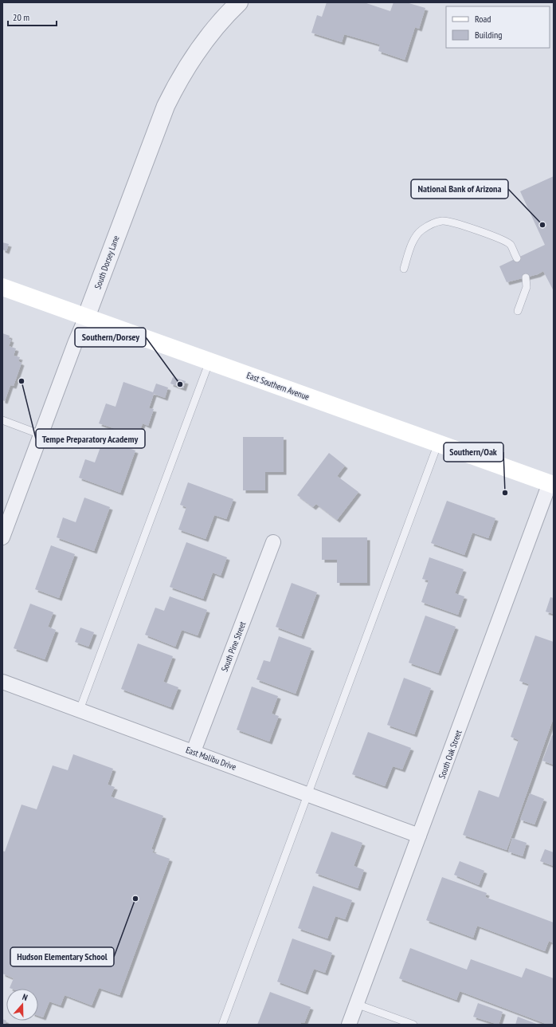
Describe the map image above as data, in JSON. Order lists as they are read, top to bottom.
{
  "streets": {
    "main road": ["East Southern Avenue"],
    "street": [
      "South Dorsey Lane",
      "South Pine Street",
      "South Oak Street",
      "East Malibu Drive"
    ]
  },
  "crossings": [
    ["South Dorsey Lane", "East Southern Avenue"],
    ["East Southern Avenue", "South Oak Street"],
    ["South Pine Street", "East Malibu Drive"],
    ["South Oak Street", "East Malibu Drive"]
  ],
  "places": [
    "National Bank of Arizona",
    "Tempe Preparatory Academy",
    "Southern/Dorsey",
    "Southern/Oak",
    "Hudson Elementary School"
  ],
  "legend": ["Road", "Building"],
  "scale_bar": "20 m",
  "north": "top"
}
